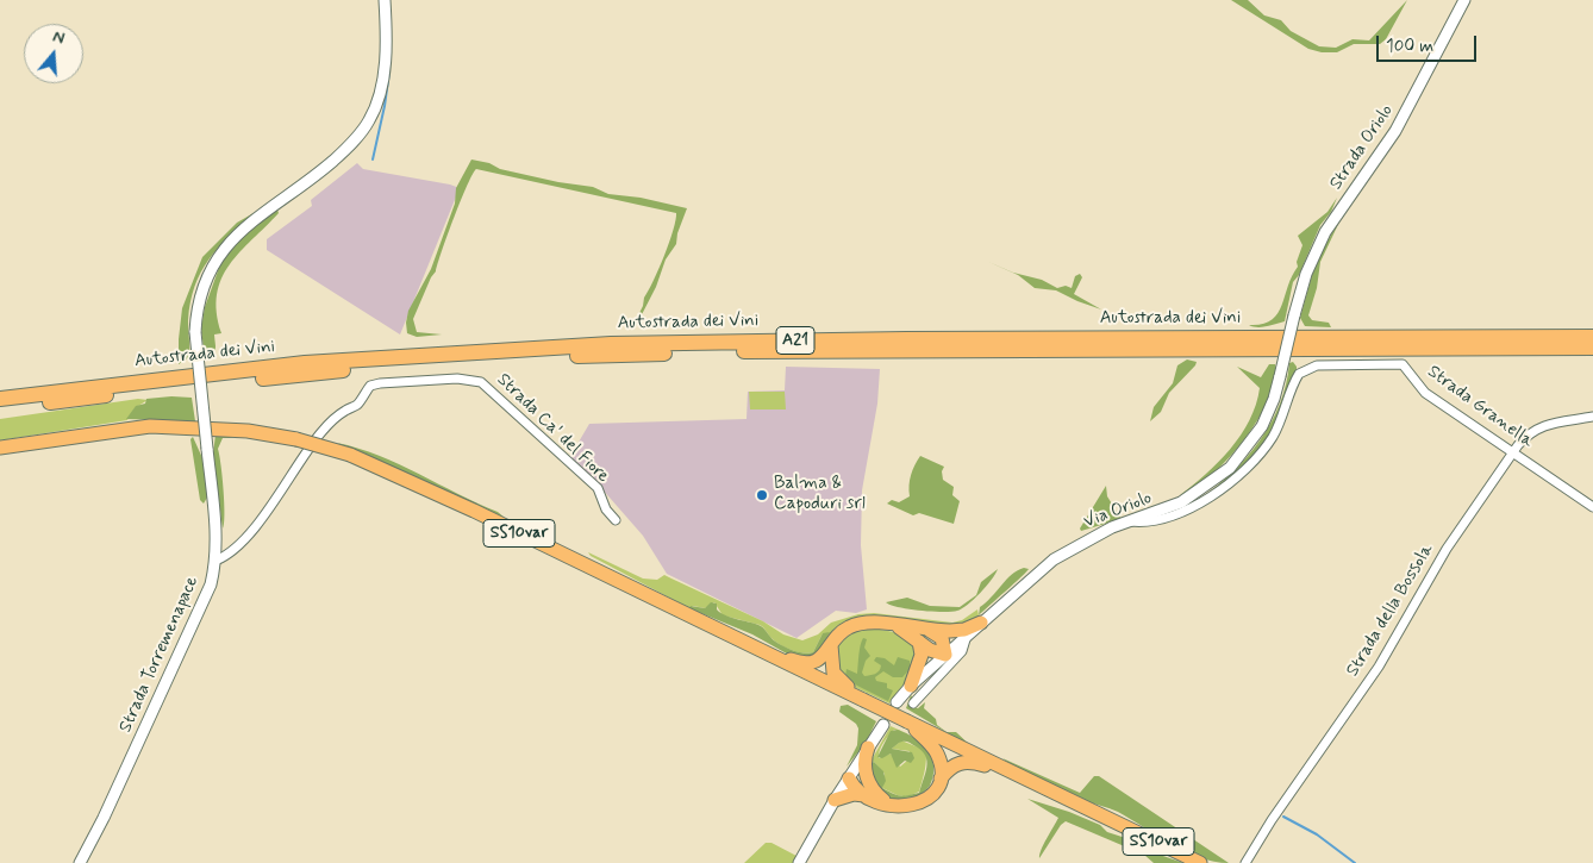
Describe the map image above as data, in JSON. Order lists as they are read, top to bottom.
{
  "streets": {
    "highway": ["Autostrada dei Vini", "A21", "SS10var"],
    "street": [
      "Strada Oriolo",
      "Strada Granella",
      "Strada Ca' del Fiore",
      "Via Oriolo",
      "Strada della Bossola",
      "Strada Torremenapace"
    ]
  },
  "crossings": [
    ["Strada Oriolo", "Via Oriolo"],
    ["Strada Granella", "Via Oriolo"],
    ["Strada Granella", "Strada della Bossola"],
    ["Strada Ca' del Fiore", "Strada Torremenapace"]
  ],
  "places": ["Balma & Capoduri srl"],
  "scale_bar": "100 m",
  "north": "top"
}
